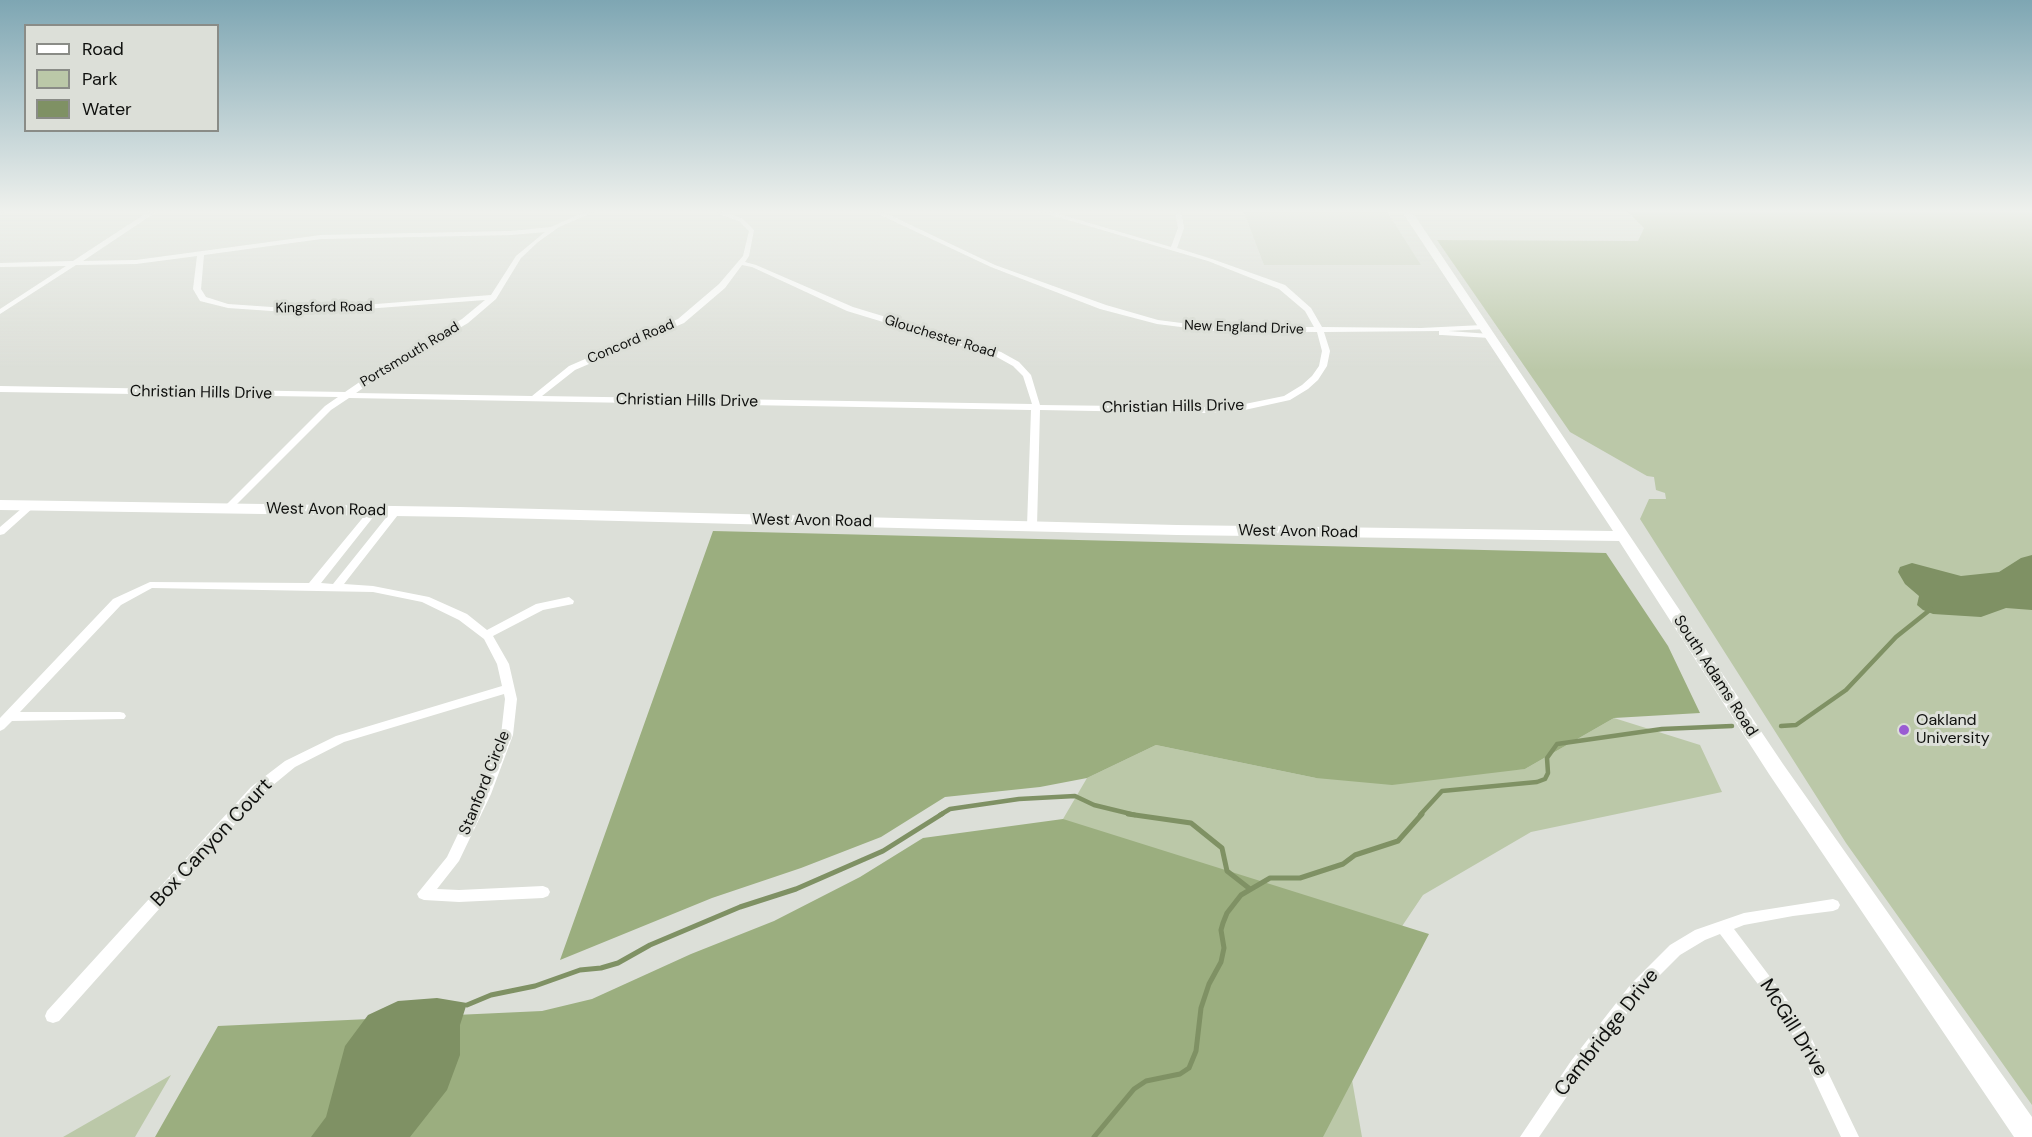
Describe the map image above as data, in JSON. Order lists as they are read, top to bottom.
{
  "streets": {
    "street": [
      "Kingsford Road",
      "New England Drive",
      "Glouchester Road",
      "Concord Road",
      "Portsmouth Road",
      "Christian Hills Drive",
      "West Avon Road",
      "South Adams Road",
      "Stanford Circle",
      "Box Canyon Court",
      "McGill Drive",
      "Cambridge Drive"
    ]
  },
  "crossings": [
    ["Kingsford Road", "Portsmouth Road"],
    ["New England Drive", "Christian Hills Drive"],
    ["New England Drive", "South Adams Road"],
    ["Glouchester Road", "Concord Road"],
    ["Glouchester Road", "Christian Hills Drive"],
    ["Glouchester Road", "West Avon Road"],
    ["Concord Road", "Christian Hills Drive"],
    ["Portsmouth Road", "Christian Hills Drive"],
    ["Portsmouth Road", "West Avon Road"],
    ["West Avon Road", "South Adams Road"],
    ["Stanford Circle", "Box Canyon Court"],
    ["McGill Drive", "Cambridge Drive"]
  ],
  "places": ["Oakland University"],
  "legend": ["Road", "Park", "Water"]
}
